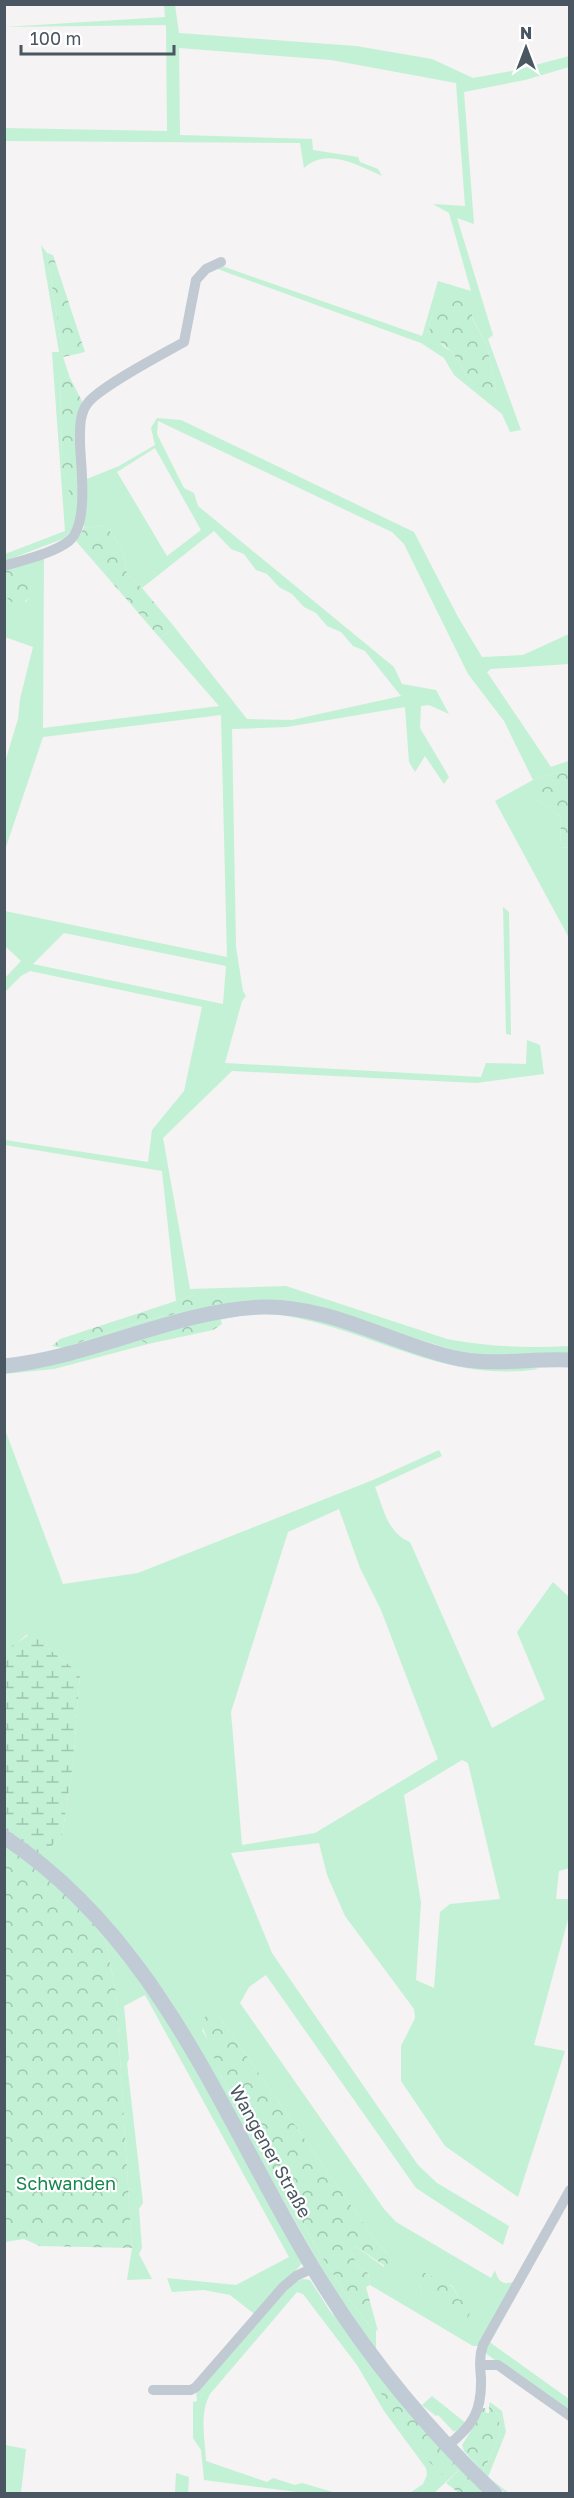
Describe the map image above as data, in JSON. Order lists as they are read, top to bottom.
{
  "streets": {
    "main road": ["Wangener Straße"]
  },
  "parks": ["Schwanden"],
  "scale_bar": "100 m",
  "north": "top"
}
